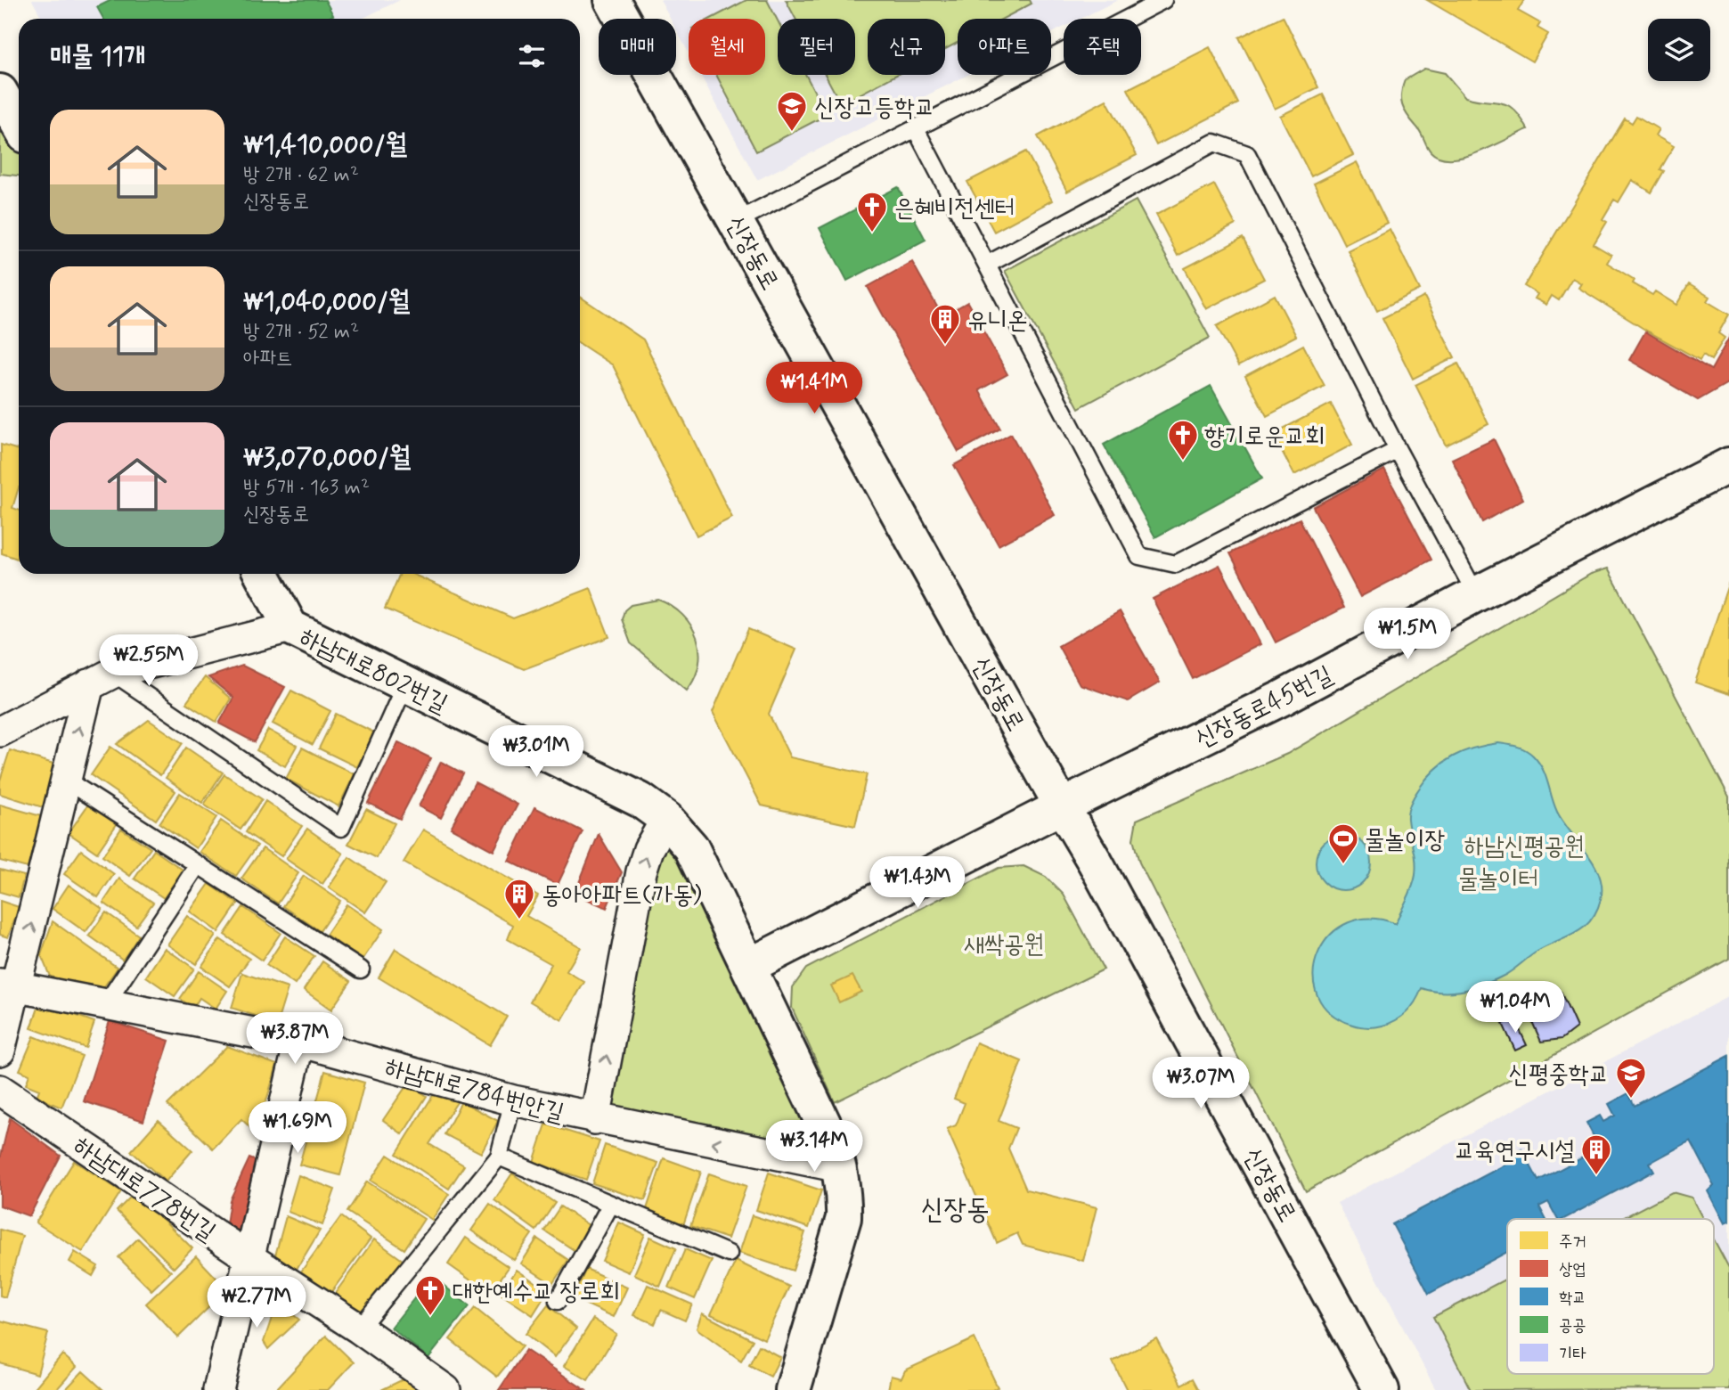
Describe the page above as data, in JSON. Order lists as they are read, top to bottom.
{
  "streets": {
    "street": [
      "신장동로",
      "하남대로802번길",
      "신장동로45번길",
      "하남대로784번안길",
      "하남대로778번길"
    ]
  },
  "crossings": [
    ["신장동로", "신장동로45번길"],
    ["하남대로802번길", "하남대로784번안길"]
  ],
  "districts": ["신장동"],
  "parks": ["하남신평공원", "물놀이터", "새싹공원"],
  "places": {
    "school or university": ["신장고등학교", "신평중학교"],
    "church": ["은혜비전센터", "향기로운교회", "대한예수교 장로회"],
    "building": ["유니온", "동아아파트(가동)", "교육연구시설"],
    "sports": ["물놀이장"]
  },
  "legend": [
    "주거",
    "상업",
    "학교",
    "공공",
    "기타"
  ],
  "page": {
    "chip": [
      "매매",
      "월세",
      "필터",
      "신규",
      "아파트",
      "주택"
    ],
    "heading": "매물 11개",
    "list": [
      {
        "name": "₩1,410,000/월",
        "note": "방 2개 · 62 m² · 신장동로"
      },
      {
        "name": "₩1,040,000/월",
        "note": "방 2개 · 52 m² · 아파트"
      },
      {
        "name": "₩3,070,000/월",
        "note": "방 5개 · 163 m² · 신장동로"
      }
    ],
    "price": [
      "₩1.41M",
      "₩1.5M",
      "₩2.55M",
      "₩3.01M",
      "₩1.43M",
      "₩1.04M",
      "₩3.87M",
      "₩3.07M",
      "₩1.69M",
      "₩3.14M",
      "₩2.77M"
    ]
  }
}
